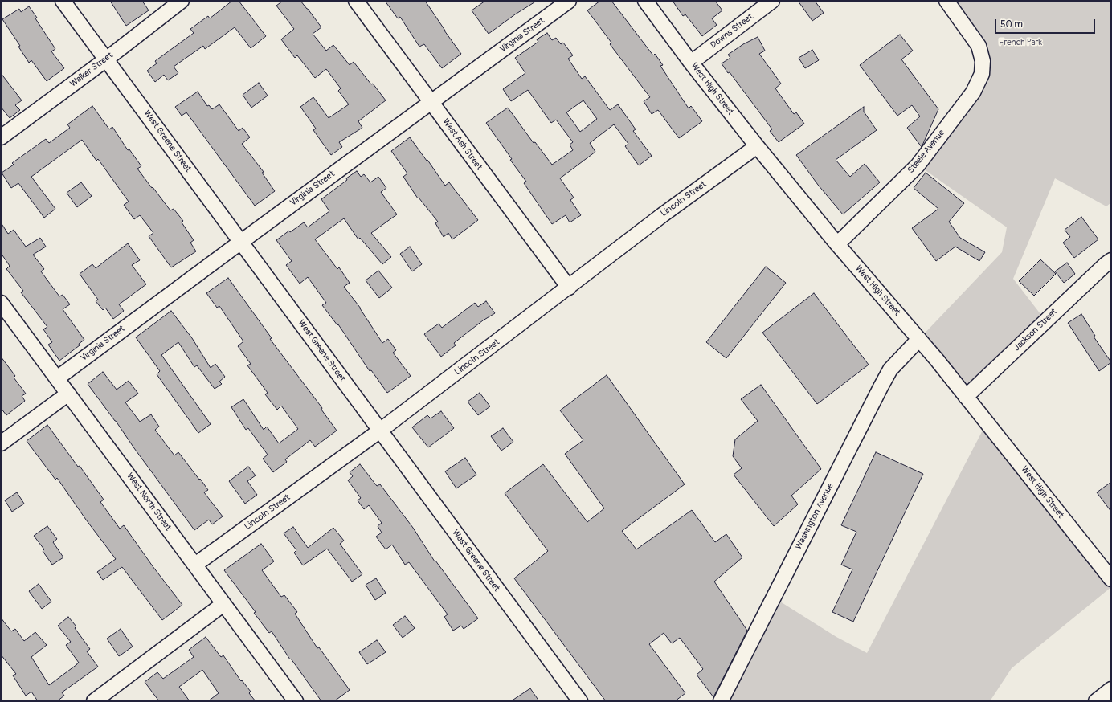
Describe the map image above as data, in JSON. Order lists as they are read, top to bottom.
{
  "streets": {
    "street": [
      "Downs Street",
      "Virginia Street",
      "Walker Street",
      "West High Street",
      "West Greene Street",
      "West Ash Street",
      "Steele Avenue",
      "Lincoln Street",
      "Jackson Street",
      "West North Street",
      "Washington Avenue"
    ]
  },
  "crossings": [
    ["Downs Street", "West High Street"],
    ["Virginia Street", "West Greene Street"],
    ["Virginia Street", "West Ash Street"],
    ["Virginia Street", "West North Street"],
    ["Walker Street", "West Greene Street"],
    ["West High Street", "Steele Avenue"],
    ["West High Street", "Lincoln Street"],
    ["West High Street", "Jackson Street"],
    ["West High Street", "Washington Avenue"],
    ["West Greene Street", "Lincoln Street"],
    ["West Ash Street", "Lincoln Street"],
    ["Lincoln Street", "West North Street"]
  ],
  "parks": ["French Park"],
  "scale_bar": "50 m"
}
